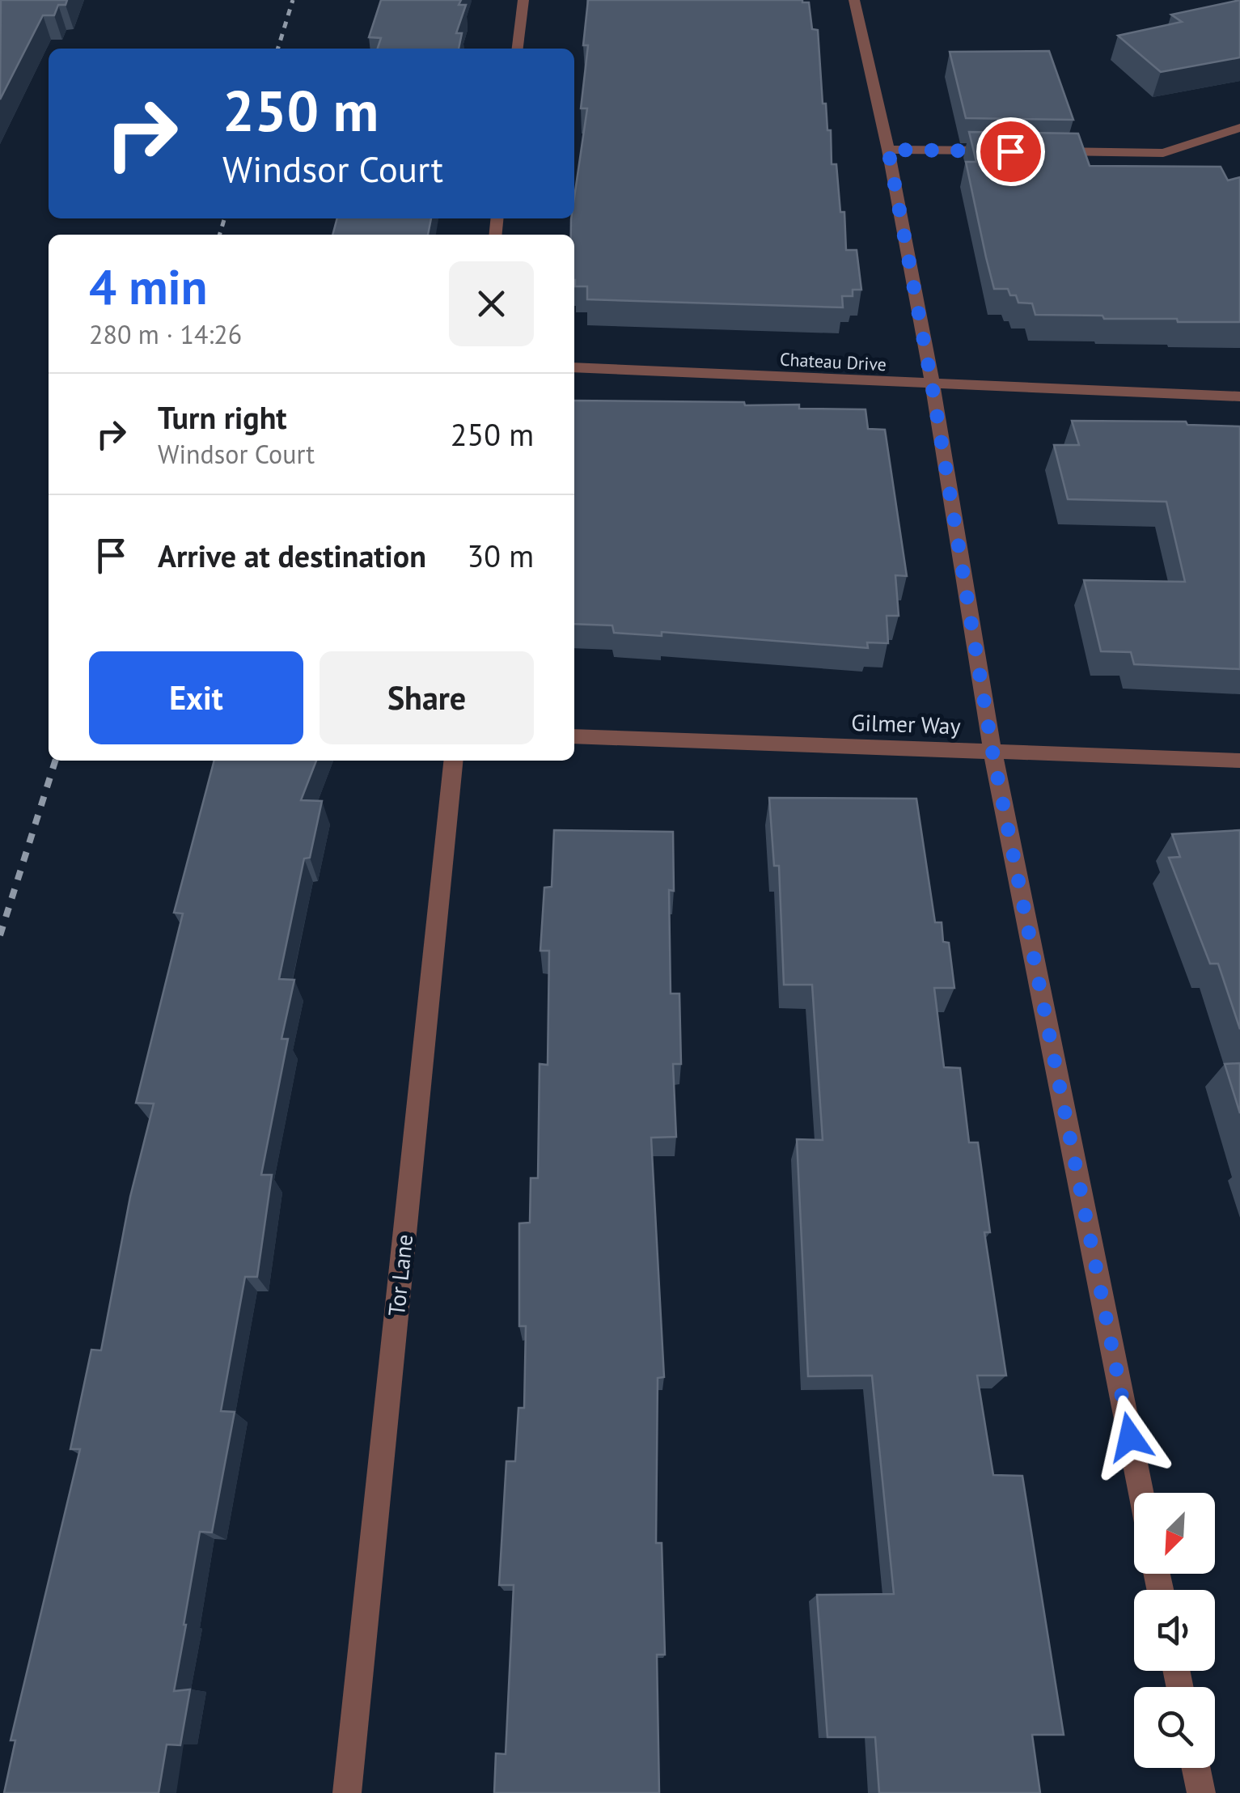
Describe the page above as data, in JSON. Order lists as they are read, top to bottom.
{
  "streets": {
    "street": ["Chateau Drive", "Gilmer Way", "Tor Lane"]
  },
  "north": "bottom left",
  "page": {
    "turn": ["250 m", "Windsor Court"],
    "heading": ["4 min", "280 m · 14:26"],
    "list": [
      {
        "name": "Turn right",
        "note": "Windsor Court",
        "value": "250 m"
      },
      {
        "name": "Arrive at destination",
        "value": "30 m"
      }
    ],
    "buttons": ["Exit", "Share"]
  }
}
